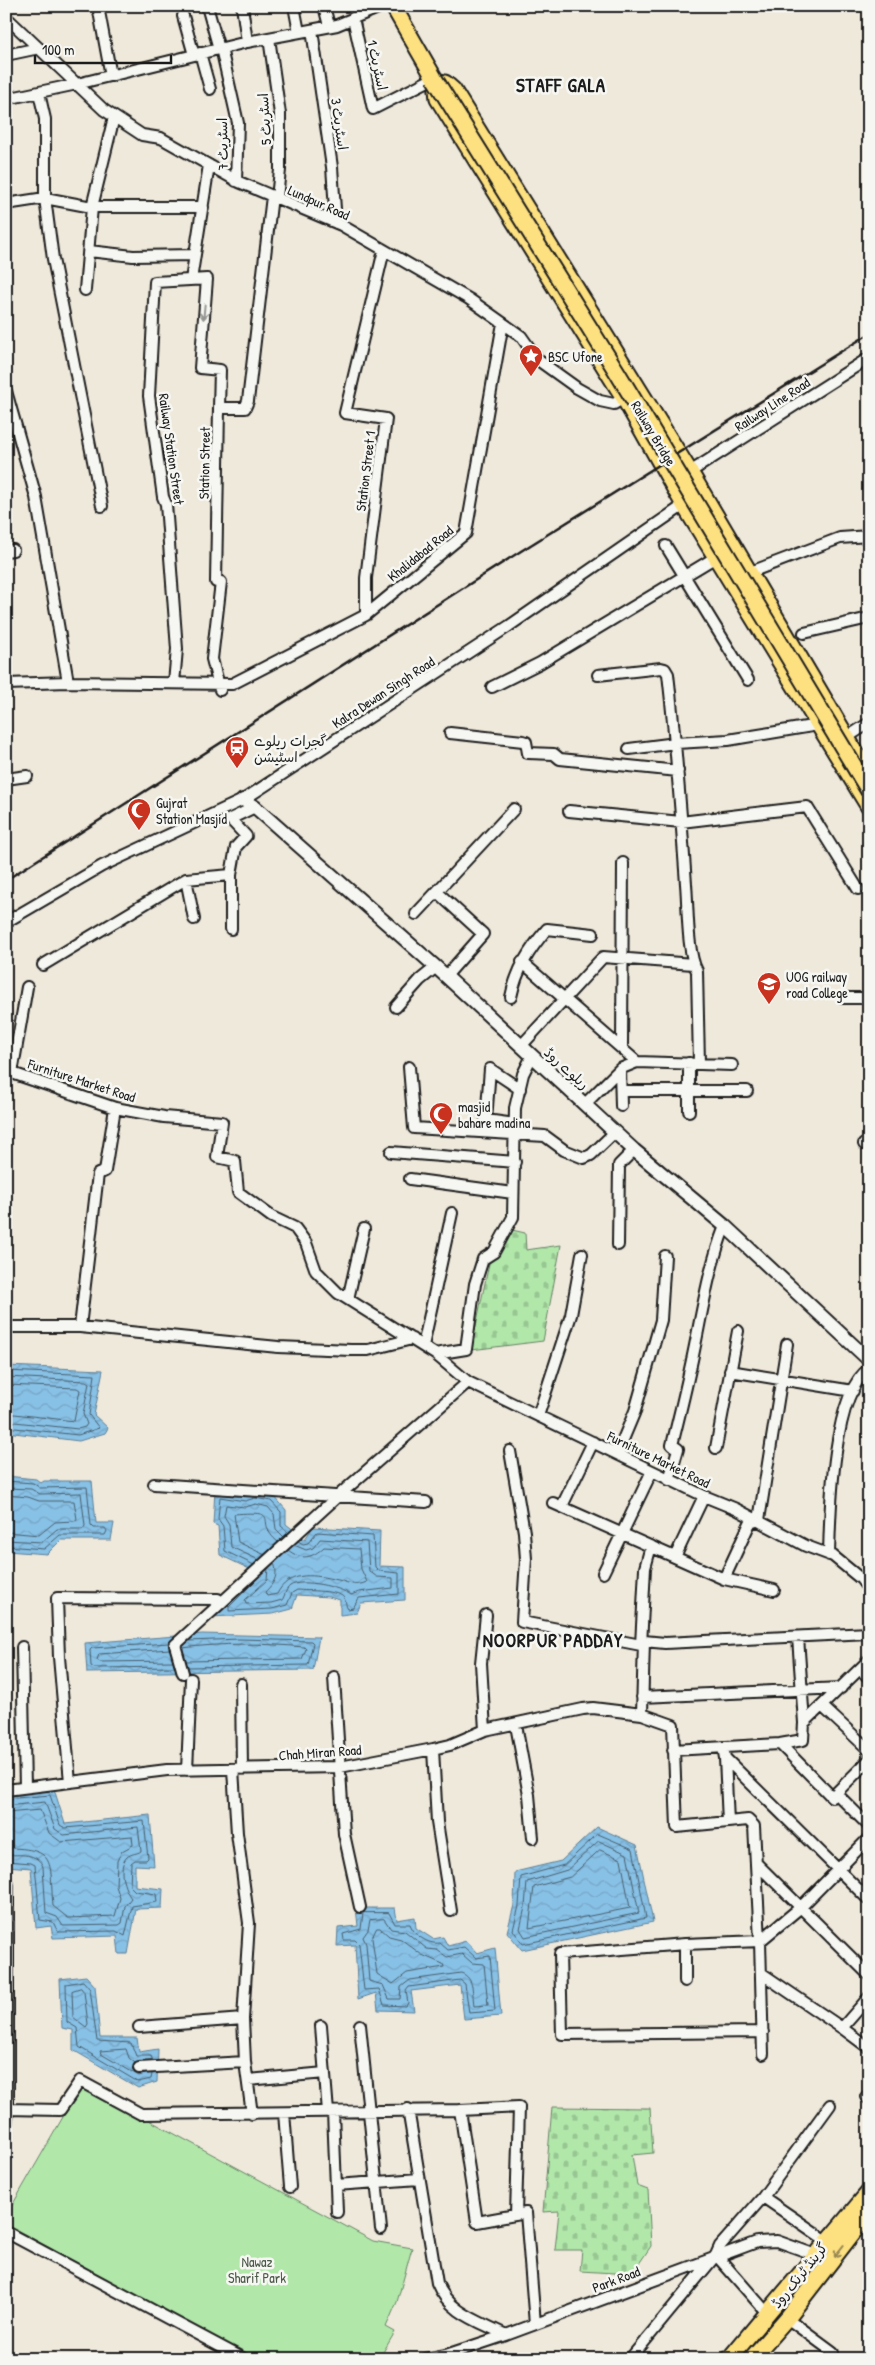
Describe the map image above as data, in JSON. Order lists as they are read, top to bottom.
{
  "streets": {
    "main road": ["Railway Bridge", "گرینڈ ٹرنک روڈ"],
    "street": [
      "اسٹریٹ 1",
      "اسٹریٹ 5",
      "اسٹریٹ 3",
      "اسٹریٹ 7",
      "Lundpur Road",
      "Railway Line Road",
      "Railway Station Street",
      "Station Street",
      "Station Street 1",
      "Khalidabad Road",
      "Kalra Dewan Singh Road",
      "ریلوے روڈ",
      "Furniture Market Road",
      "Chah Miran Road",
      "Park Road"
    ]
  },
  "crossings": [
    ["اسٹریٹ 1", "Railway Bridge"],
    ["اسٹریٹ 5", "Lundpur Road"],
    ["اسٹریٹ 5", "Station Street"],
    ["اسٹریٹ 3", "Lundpur Road"],
    ["اسٹریٹ 7", "Lundpur Road"],
    ["Lundpur Road", "Station Street"],
    ["Lundpur Road", "Station Street 1"],
    ["Lundpur Road", "Khalidabad Road"],
    ["Station Street", "Khalidabad Road"],
    ["Station Street 1", "Khalidabad Road"],
    ["Kalra Dewan Singh Road", "ریلوے روڈ"],
    ["گرینڈ ٹرنک روڈ", "Park Road"]
  ],
  "districts": ["STAFF GALA", "NOORPUR PADDAY"],
  "parks": ["Nawaz Sharif Park"],
  "places": {
    "place": ["BSC Ufone"],
    "station": ["گجرات ریلوے اسٹیشن"],
    "mosque": ["Gujrat Station Masjid", "masjid bahare madina"],
    "school or university": ["UOG railway road College"]
  },
  "scale_bar": "100 m"
}
